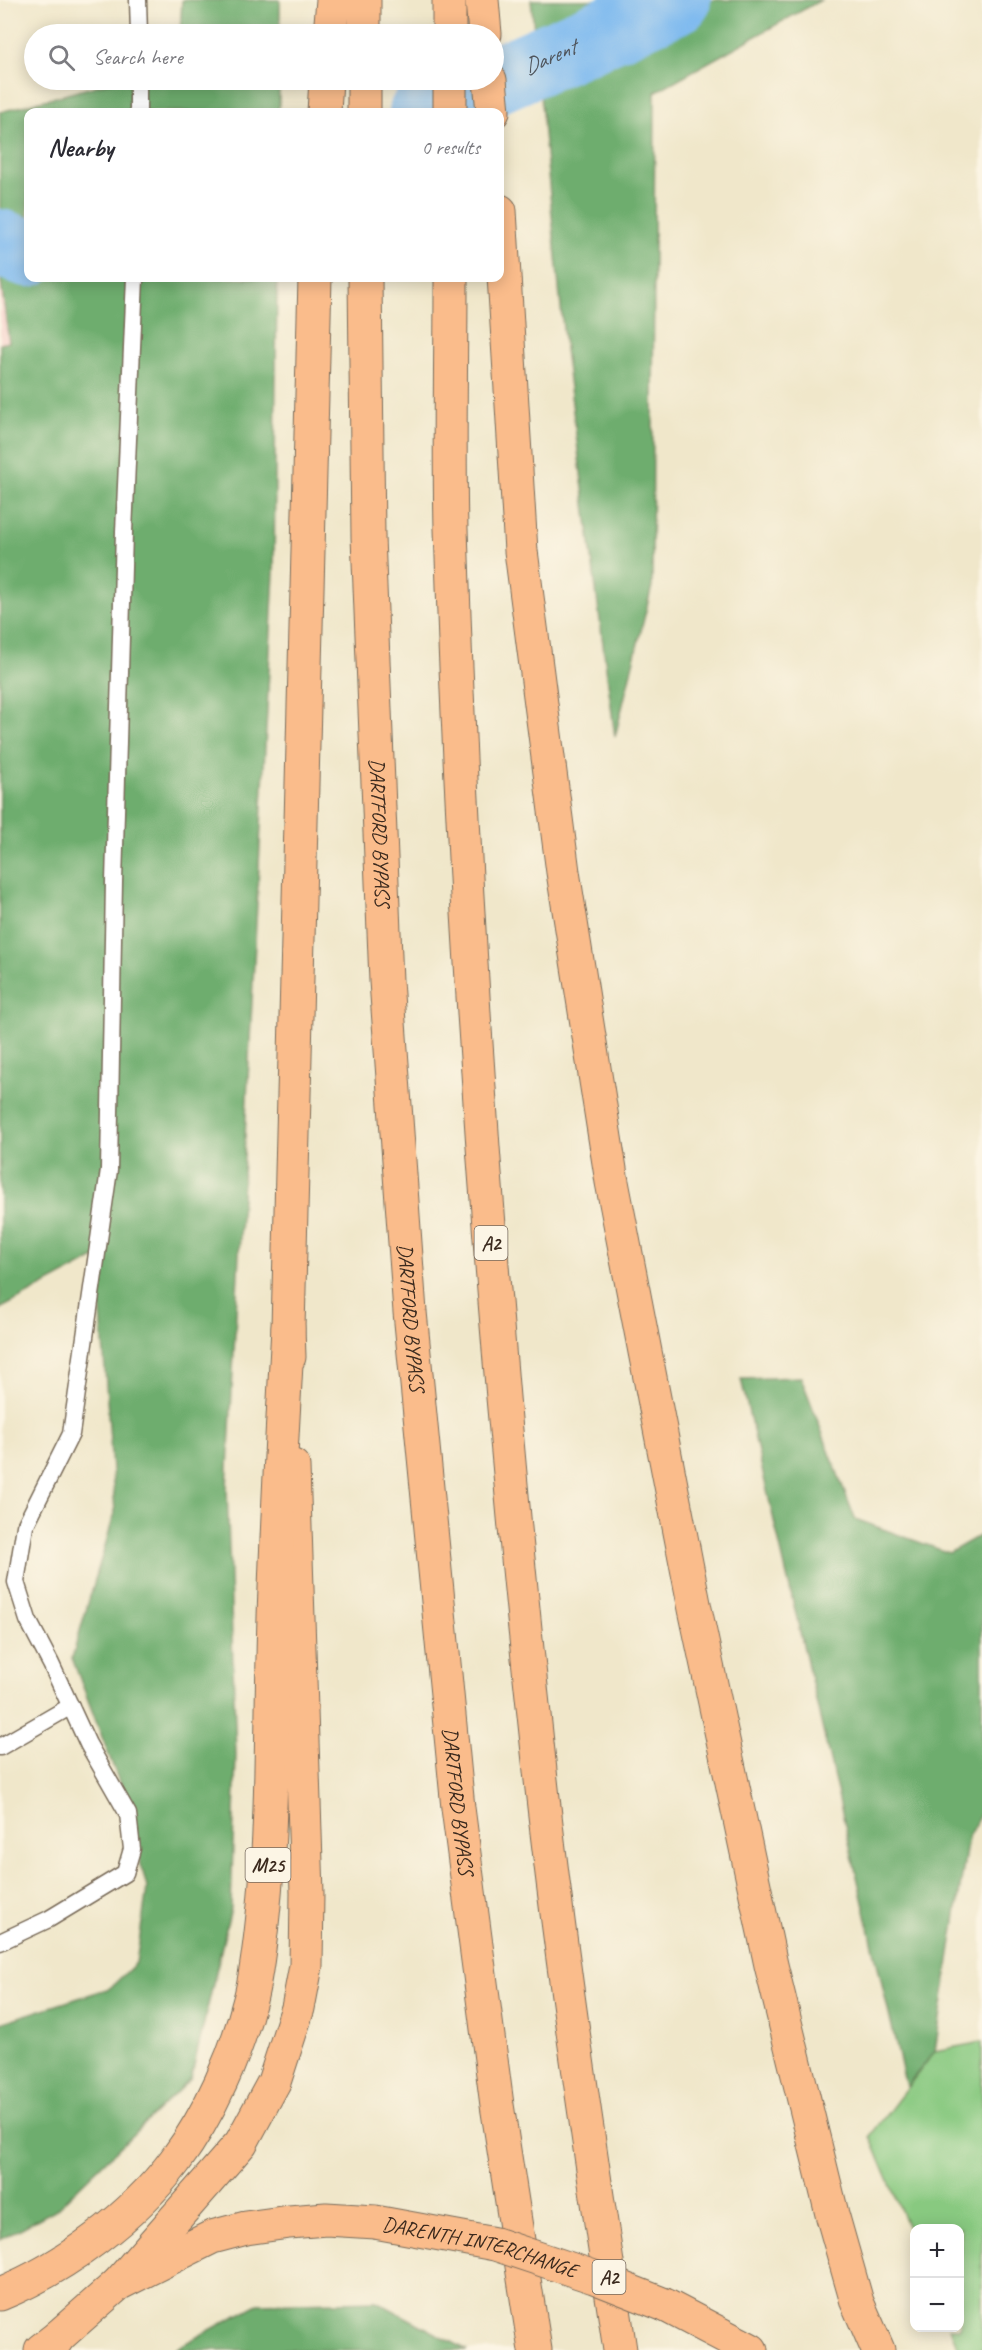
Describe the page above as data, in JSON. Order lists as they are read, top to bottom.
{
  "streets": {
    "highway": [
      "DARTFORD BYPASS",
      "A2",
      "M25",
      "DARENTH INTERCHANGE"
    ]
  },
  "water": ["Darent"],
  "page": {
    "search": "Search here",
    "heading": ["Nearby", "0 results"],
    "map_buttons": ["+", "−"]
  }
}
